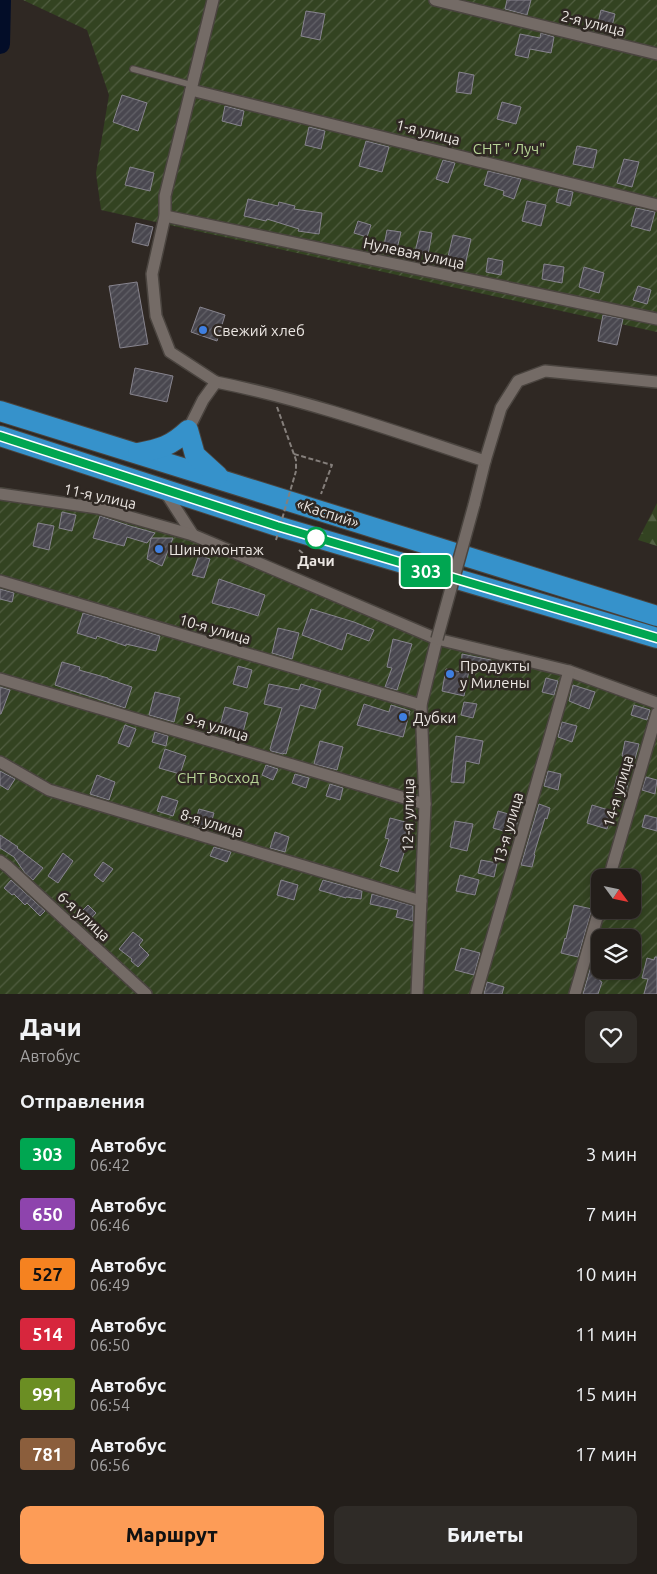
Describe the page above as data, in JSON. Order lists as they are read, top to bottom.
{
  "streets": {
    "highway": ["«Каспий»"],
    "street": [
      "2-я улица",
      "1-я улица",
      "Нулевая улица",
      "11-я улица",
      "10-я улица",
      "9-я улица",
      "14-я улица",
      "12-я улица",
      "8-я улица",
      "13-я улица",
      "6-я улица"
    ]
  },
  "crossings": [
    ["11-я улица", "12-я улица"],
    ["11-я улица", "13-я улица"],
    ["10-я улица", "12-я улица"],
    ["9-я улица", "12-я улица"],
    ["12-я улица", "8-я улица"]
  ],
  "parks": ["СНТ \" Луч\"", "СНТ Восход"],
  "places": [
    "Свежий хлеб",
    "Дачи",
    "Шиномонтаж",
    "Продукты у Милены",
    "Дубки"
  ],
  "lines": ["bus line 303"],
  "north": "bottom right",
  "page": {
    "on_map": "303",
    "heading": [
      ["Дачи", "Автобус"],
      "Отправления"
    ],
    "list": [
      {
        "mark": "303",
        "name": "Автобус",
        "note": "06:42",
        "value": "3 мин"
      },
      {
        "mark": "650",
        "name": "Автобус",
        "note": "06:46",
        "value": "7 мин"
      },
      {
        "mark": "527",
        "name": "Автобус",
        "note": "06:49",
        "value": "10 мин"
      },
      {
        "mark": "514",
        "name": "Автобус",
        "note": "06:50",
        "value": "11 мин"
      },
      {
        "mark": "991",
        "name": "Автобус",
        "note": "06:54",
        "value": "15 мин"
      },
      {
        "mark": "781",
        "name": "Автобус",
        "note": "06:56",
        "value": "17 мин"
      }
    ],
    "buttons": ["Маршрут", "Билеты"]
  }
}
